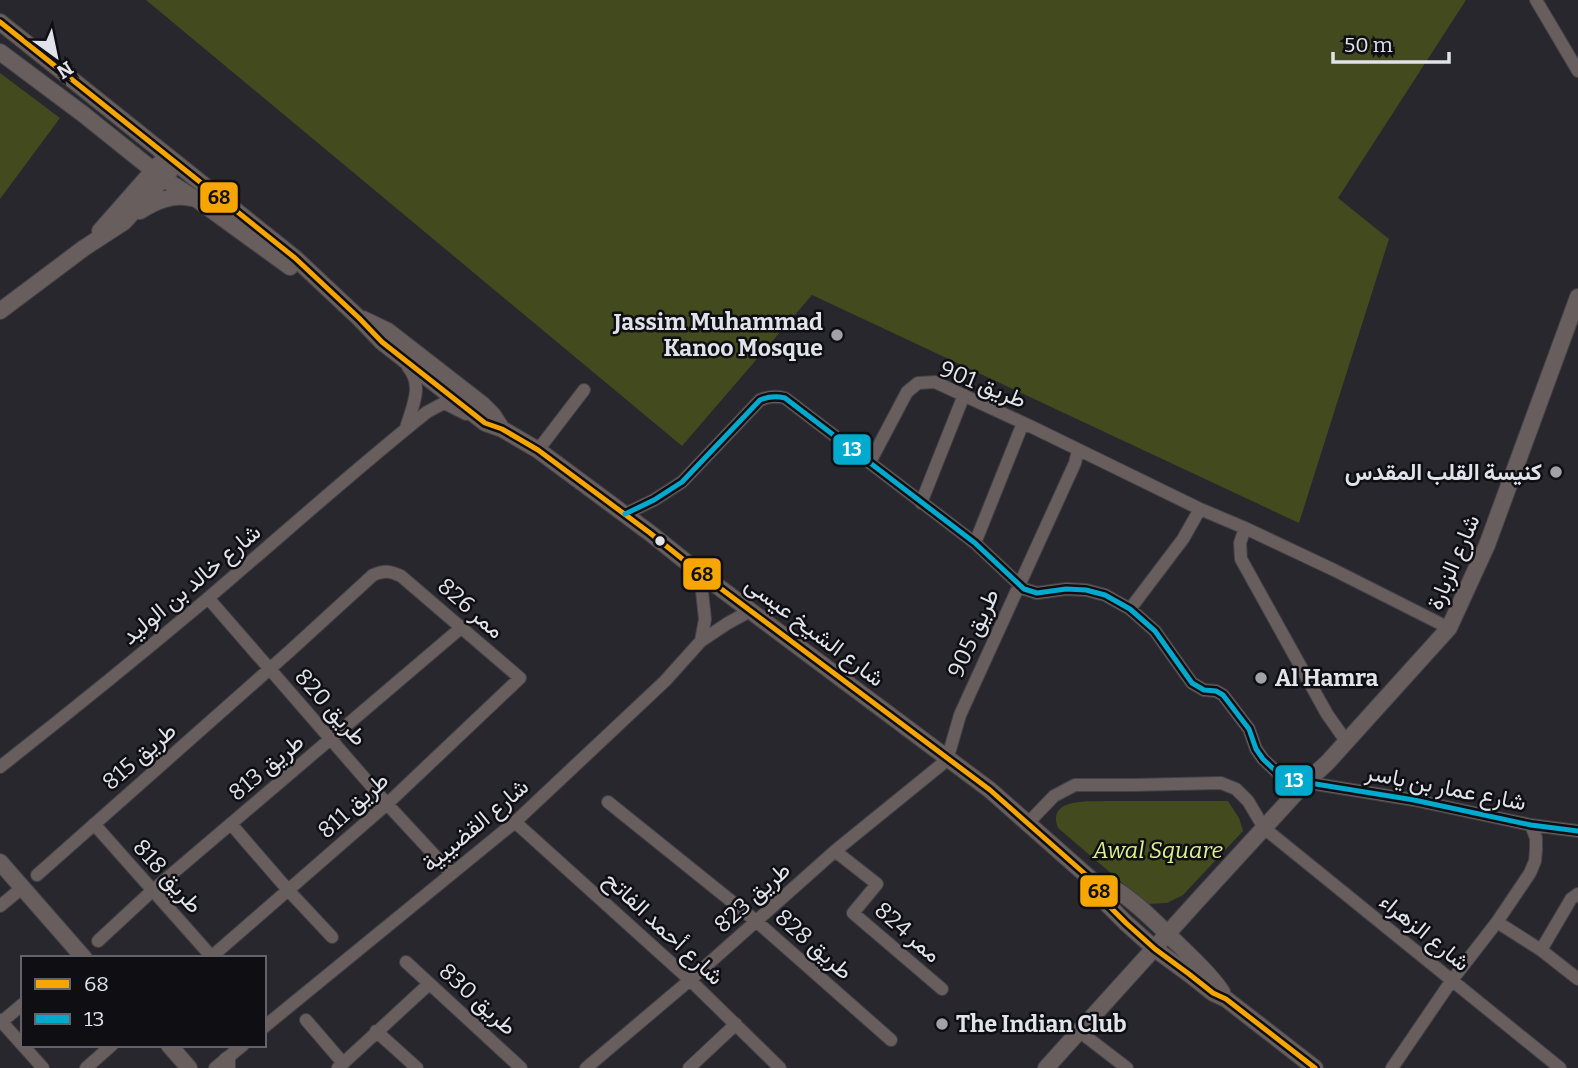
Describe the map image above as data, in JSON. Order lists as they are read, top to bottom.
{
  "streets": {
    "street": [
      "طريق 901",
      "شارع الزبارة",
      "شارع خالد بن الوليد",
      "ممر 826",
      "شارع الشيخ عيسى",
      "طريق 905",
      "طريق 820",
      "طريق 815",
      "طريق 813",
      "شارع عمار بن ياسر",
      "طريق 811",
      "شارع القضيبية",
      "طريق 818",
      "طريق 823",
      "شارع أحمد الفاتح",
      "ممر 824",
      "شارع الزهراء",
      "طريق 828",
      "طريق 830"
    ]
  },
  "crossings": [
    ["طريق 901", "شارع الزبارة"],
    ["طريق 901", "طريق 905"],
    ["شارع الزبارة", "شارع الشيخ عيسى"],
    ["شارع الزبارة", "شارع عمار بن ياسر"],
    ["شارع الزبارة", "شارع الزهراء"],
    ["شارع خالد بن الوليد", "شارع الشيخ عيسى"],
    ["شارع خالد بن الوليد", "طريق 820"],
    ["ممر 826", "طريق 820"],
    ["ممر 826", "طريق 815"],
    ["ممر 826", "طريق 813"],
    ["ممر 826", "طريق 811"],
    ["شارع الشيخ عيسى", "طريق 905"],
    ["شارع الشيخ عيسى", "شارع القضيبية"],
    ["شارع الشيخ عيسى", "طريق 823"],
    ["طريق 905", "شارع عمار بن ياسر"],
    ["طريق 905", "طريق 823"],
    ["طريق 820", "طريق 815"],
    ["طريق 820", "طريق 813"],
    ["طريق 820", "طريق 811"],
    ["طريق 820", "شارع القضيبية"],
    ["طريق 815", "طريق 818"],
    ["طريق 813", "طريق 818"],
    ["شارع القضيبية", "شارع أحمد الفاتح"],
    ["طريق 823", "شارع أحمد الفاتح"],
    ["طريق 823", "ممر 824"],
    ["طريق 823", "طريق 828"]
  ],
  "parks": ["Awal Square"],
  "places": [
    "Jassim Muhammad Kanoo Mosque",
    "كنيسة القلب المقدس",
    "Al Hamra",
    "The Indian Club"
  ],
  "lines": ["transit line 68", "transit line 13"],
  "legend": ["68", "13"],
  "scale_bar": "50 m",
  "north": "bottom right"
}
